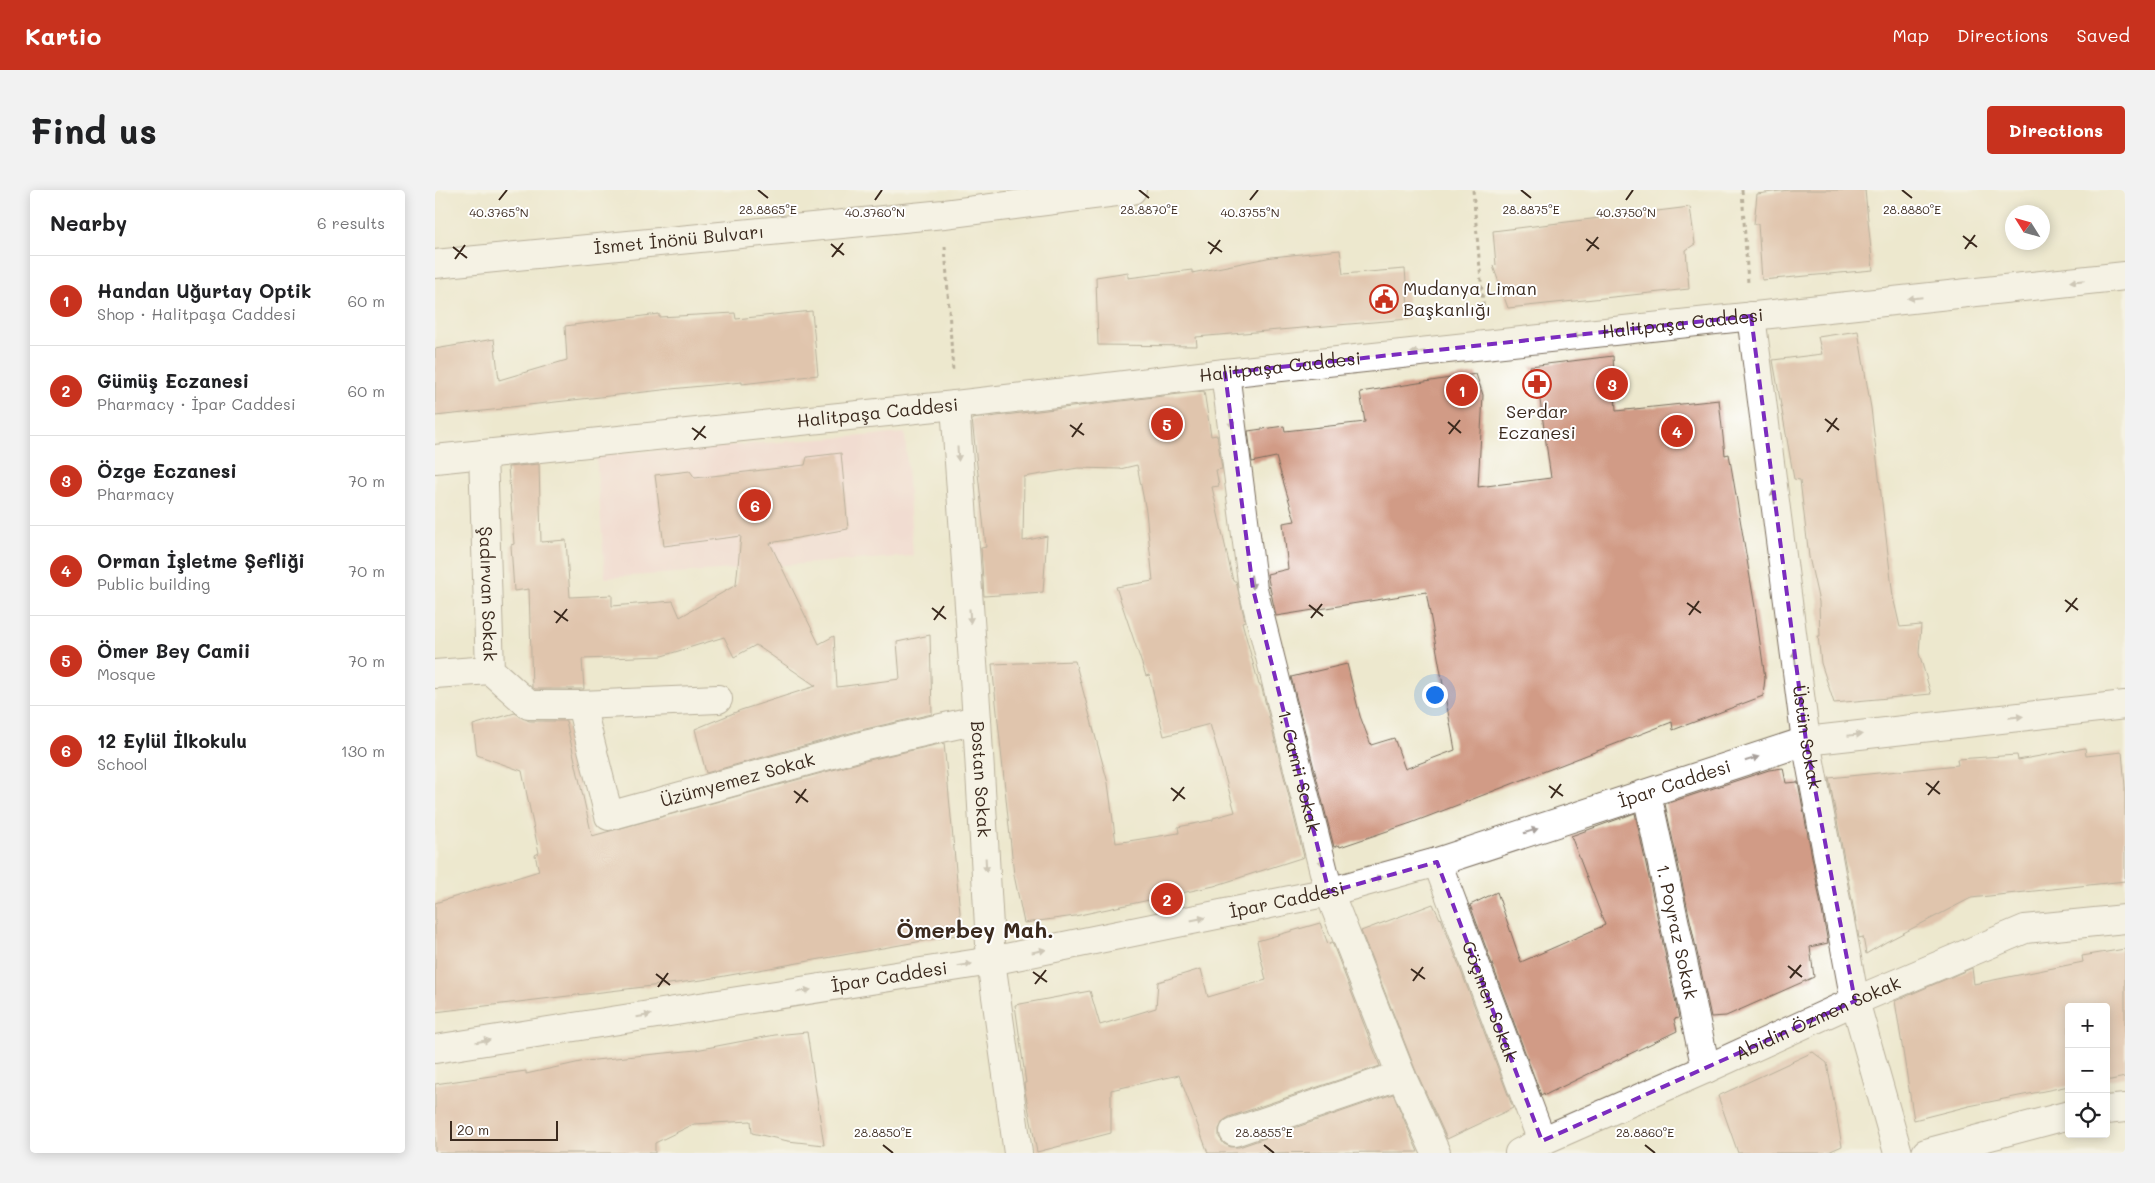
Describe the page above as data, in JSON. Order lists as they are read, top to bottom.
{
  "streets": {
    "street": [
      "İsmet İnönü Bulvarı",
      "Halitpaşa Caddesi",
      "Şadırvan Sokak",
      "Üstün Sokak",
      "1. Camii Sokak",
      "Üzümyemez Sokak",
      "Bostan Sokak",
      "İpar Caddesi",
      "1. Poyraz Sokak",
      "Göçmen Sokak",
      "Abidin Özmen Sokak"
    ]
  },
  "crossings": [
    ["Halitpaşa Caddesi", "Şadırvan Sokak"],
    ["Halitpaşa Caddesi", "Üstün Sokak"],
    ["Halitpaşa Caddesi", "1. Camii Sokak"],
    ["Halitpaşa Caddesi", "Bostan Sokak"],
    ["Şadırvan Sokak", "Üzümyemez Sokak"],
    ["Üstün Sokak", "İpar Caddesi"],
    ["Üstün Sokak", "Abidin Özmen Sokak"],
    ["1. Camii Sokak", "İpar Caddesi"],
    ["Üzümyemez Sokak", "Bostan Sokak"],
    ["Bostan Sokak", "İpar Caddesi"],
    ["İpar Caddesi", "1. Poyraz Sokak"],
    ["İpar Caddesi", "Göçmen Sokak"],
    ["1. Poyraz Sokak", "Abidin Özmen Sokak"],
    ["Göçmen Sokak", "Abidin Özmen Sokak"]
  ],
  "one_way": [
    "Halitpaşa Caddesi",
    "Üstün Sokak",
    "1. Camii Sokak",
    "Bostan Sokak",
    "İpar Caddesi"
  ],
  "districts": ["Ömerbey Mah."],
  "places": {
    "public building": ["Mudanya Liman Başkanlığı"],
    "pharmacy": ["Serdar Eczanesi"]
  },
  "scale_bar": "20 m",
  "north": "top left",
  "page": {
    "header": "Kartio",
    "nav": ["Map", "Directions", "Saved"],
    "buttons": "Directions",
    "title": "Find us",
    "heading": ["Nearby", "6 results"],
    "list": [
      {
        "mark": "1",
        "name": "Handan Uğurtay Optik",
        "note": "Shop · Halitpaşa Caddesi",
        "value": "60 m"
      },
      {
        "mark": "2",
        "name": "Gümüş Eczanesi",
        "note": "Pharmacy · İpar Caddesi",
        "value": "60 m"
      },
      {
        "mark": "3",
        "name": "Özge Eczanesi",
        "note": "Pharmacy",
        "value": "70 m"
      },
      {
        "mark": "4",
        "name": "Orman İşletme Şefliği",
        "note": "Public building",
        "value": "70 m"
      },
      {
        "mark": "5",
        "name": "Ömer Bey Camii",
        "note": "Mosque",
        "value": "70 m"
      },
      {
        "mark": "6",
        "name": "12 Eylül İlkokulu",
        "note": "School",
        "value": "130 m"
      }
    ],
    "pins": [
      "3",
      "1",
      "5",
      "4",
      "6",
      "2"
    ],
    "map_buttons": ["+", "−"],
    "scale": "20 m"
  },
  "coordinates": [
    "28.8865°E",
    "28.8870°E",
    "28.8875°E",
    "28.8880°E",
    "40.3765°N",
    "40.3760°N",
    "40.3755°N",
    "40.3750°N",
    "28.8850°E",
    "28.8855°E",
    "28.8860°E"
  ]
}
